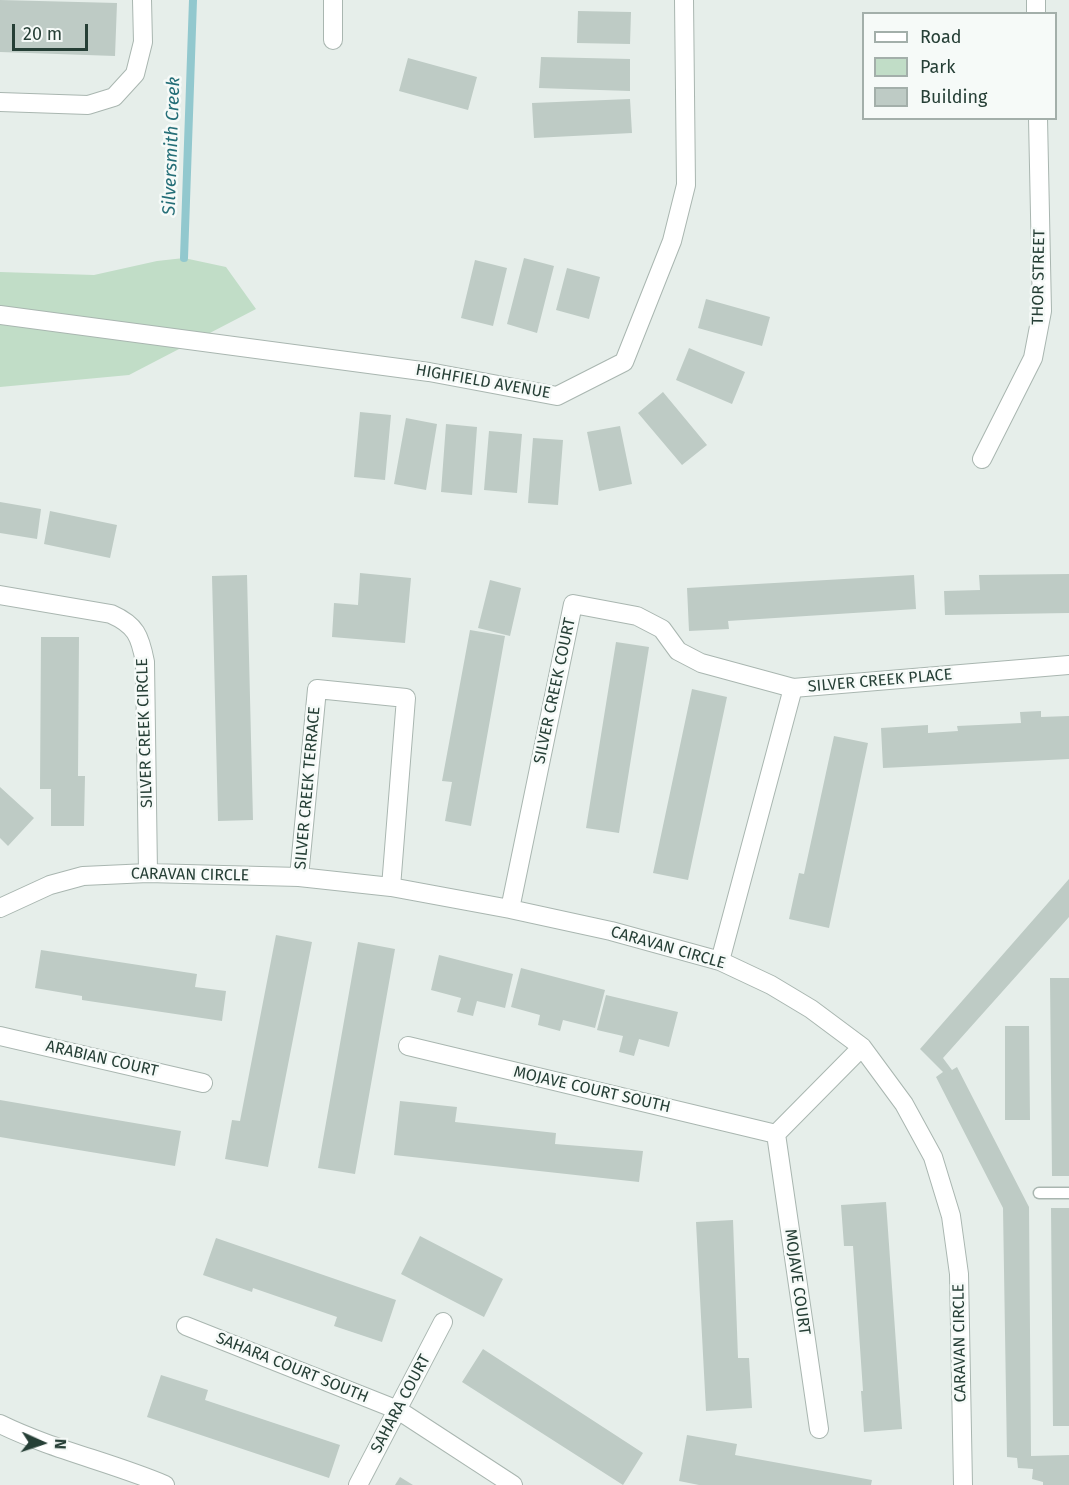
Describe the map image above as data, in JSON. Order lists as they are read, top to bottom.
{
  "streets": {
    "street": [
      "THOR STREET",
      "HIGHFIELD AVENUE",
      "SILVER CREEK PLACE",
      "SILVER CREEK COURT",
      "SILVER CREEK CIRCLE",
      "SILVER CREEK TERRACE",
      "CARAVAN CIRCLE",
      "ARABIAN COURT",
      "MOJAVE COURT SOUTH",
      "MOJAVE COURT",
      "SAHARA COURT SOUTH",
      "SAHARA COURT"
    ]
  },
  "crossings": [
    ["SILVER CREEK PLACE", "SILVER CREEK COURT"],
    ["SILVER CREEK PLACE", "CARAVAN CIRCLE"],
    ["SILVER CREEK COURT", "CARAVAN CIRCLE"],
    ["SILVER CREEK CIRCLE", "CARAVAN CIRCLE"],
    ["SILVER CREEK TERRACE", "CARAVAN CIRCLE"],
    ["MOJAVE COURT SOUTH", "MOJAVE COURT"],
    ["SAHARA COURT SOUTH", "SAHARA COURT"]
  ],
  "water": ["Silversmith Creek"],
  "legend": ["Road", "Park", "Building"],
  "scale_bar": "20 m",
  "north": "right"
}
